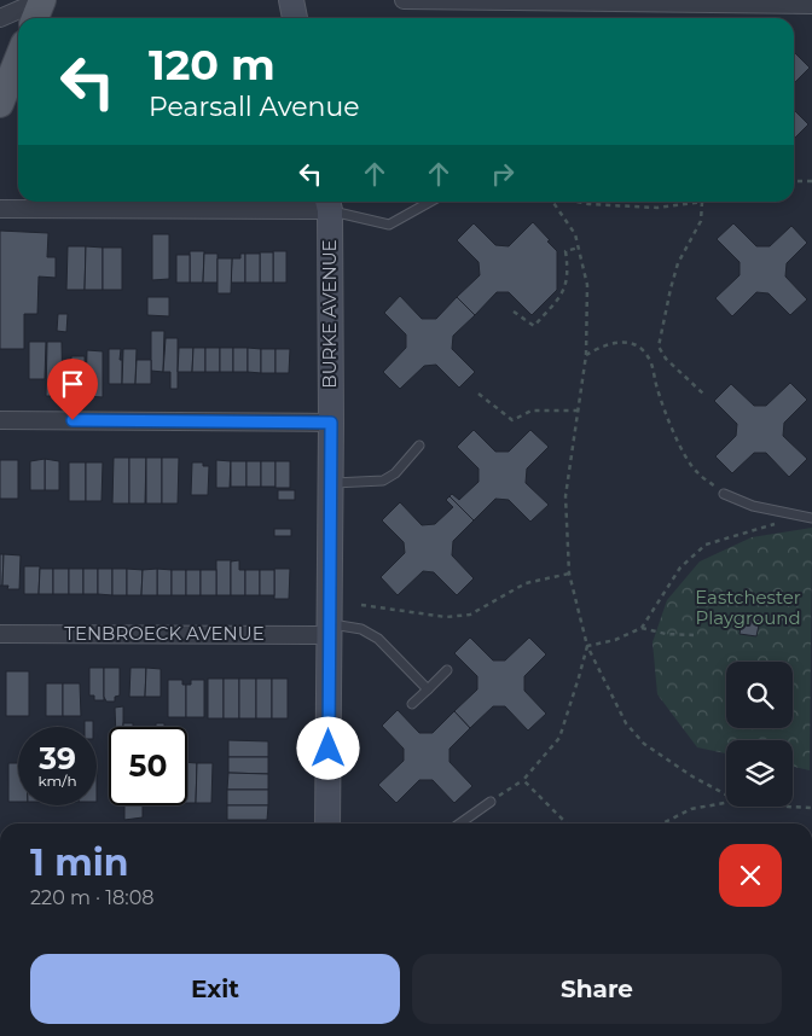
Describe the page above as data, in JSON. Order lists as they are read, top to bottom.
{
  "streets": {
    "main road": ["BURKE AVENUE"],
    "street": ["TENBROECK AVENUE"]
  },
  "crossings": [
    ["BURKE AVENUE", "TENBROECK AVENUE"]
  ],
  "parks": ["Eastchester Playground"],
  "page": {
    "turn": ["120 m", "Pearsall Avenue"],
    "speed": "39 km/h",
    "limit": "50",
    "heading": ["1 min", "220 m · 18:08"],
    "buttons": ["Exit", "Share"]
  }
}
